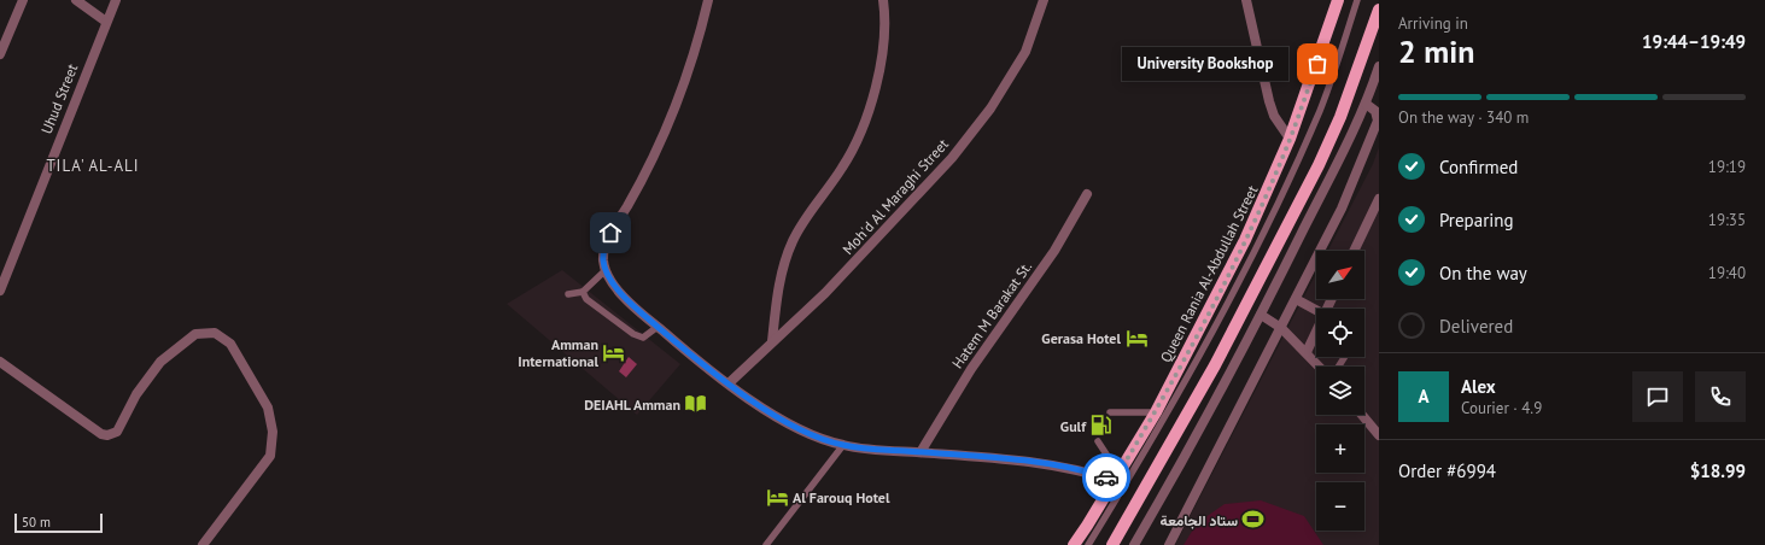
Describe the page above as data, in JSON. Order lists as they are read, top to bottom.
{
  "streets": {
    "main road": ["Queen Rania Al-Abdullah Street"],
    "street": ["Uhud Street", "Moh'd Al Maraghi Street", "Hatem M Barakat St."]
  },
  "districts": ["TILA' AL-ALI"],
  "places": {
    "other": ["University Bookshop"],
    "hotel": ["Gerasa Hotel", "Amman International", "Al Farouq Hotel"],
    "library": ["DEIAHL Amman"],
    "fuel station": ["Gulf"],
    "sports": ["ستاد الجامعة"]
  },
  "scale_bar": "50 m",
  "north": "top right",
  "page": {
    "heading": ["2 min", "Arriving in", "19:44–19:49"],
    "panel": [
      "Alex",
      "Courier · 4.9",
      "Order #6994",
      "$18.99"
    ],
    "bubble": "University Bookshop",
    "bar": "On the way · 340 m",
    "list": [
      ["Confirmed", "19:19"],
      ["Preparing", "19:35"],
      ["On the way", "19:40"],
      "Delivered"
    ],
    "map_buttons": ["+", "−"],
    "round": "A",
    "scale": "50 m"
  }
}
